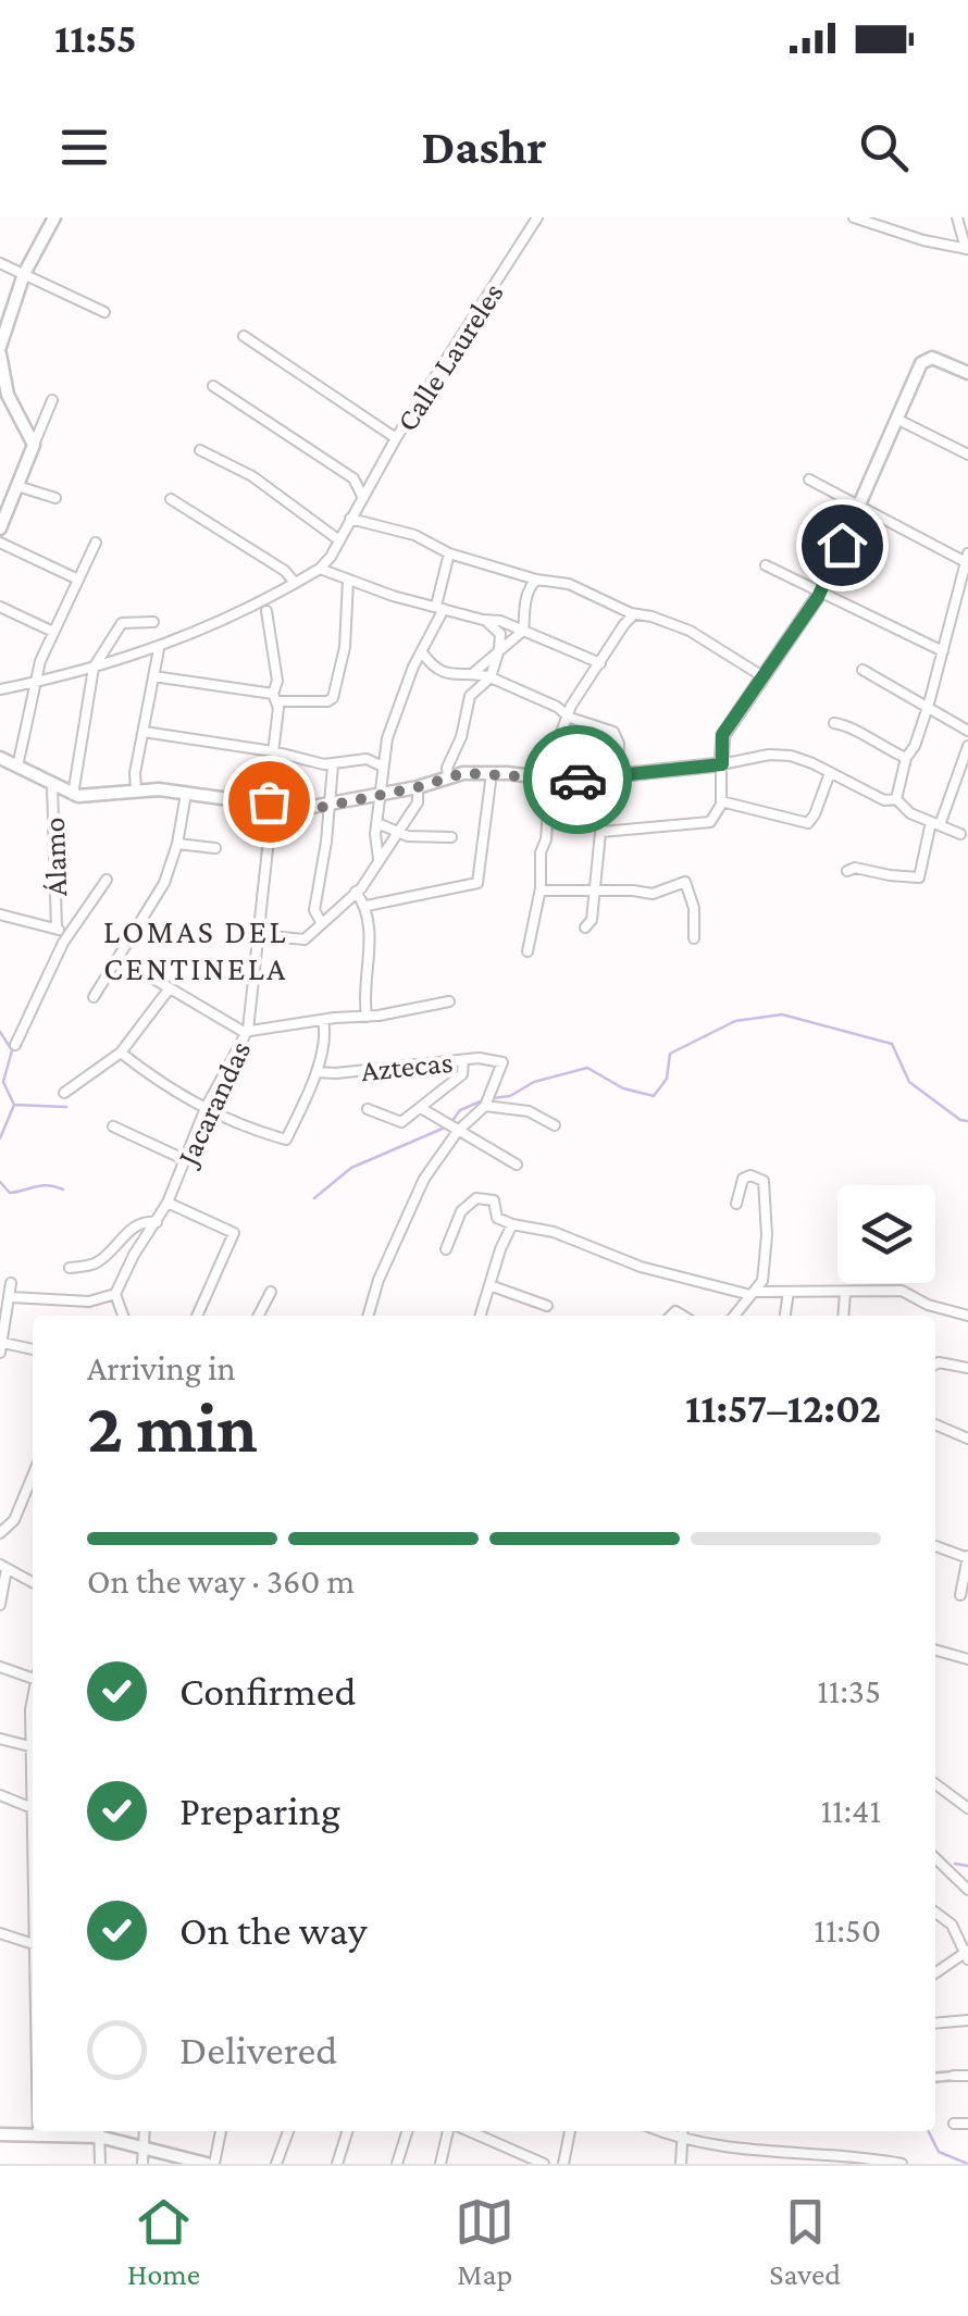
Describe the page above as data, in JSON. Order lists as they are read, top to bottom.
{
  "streets": {
    "street": [
      "Calle Laureles",
      "Álamo",
      "Aztecas",
      "Jacarandas"
    ]
  },
  "districts": ["LOMAS DEL CENTINELA"],
  "page": {
    "status": "11:55",
    "header": "Dashr",
    "heading": ["2 min", "Arriving in", "11:57–12:02"],
    "bar": "On the way · 360 m",
    "list": [
      ["Confirmed", "11:35"],
      ["Preparing", "11:41"],
      ["On the way", "11:50"],
      "Delivered"
    ],
    "tabs": ["Home", "Map", "Saved"]
  }
}
